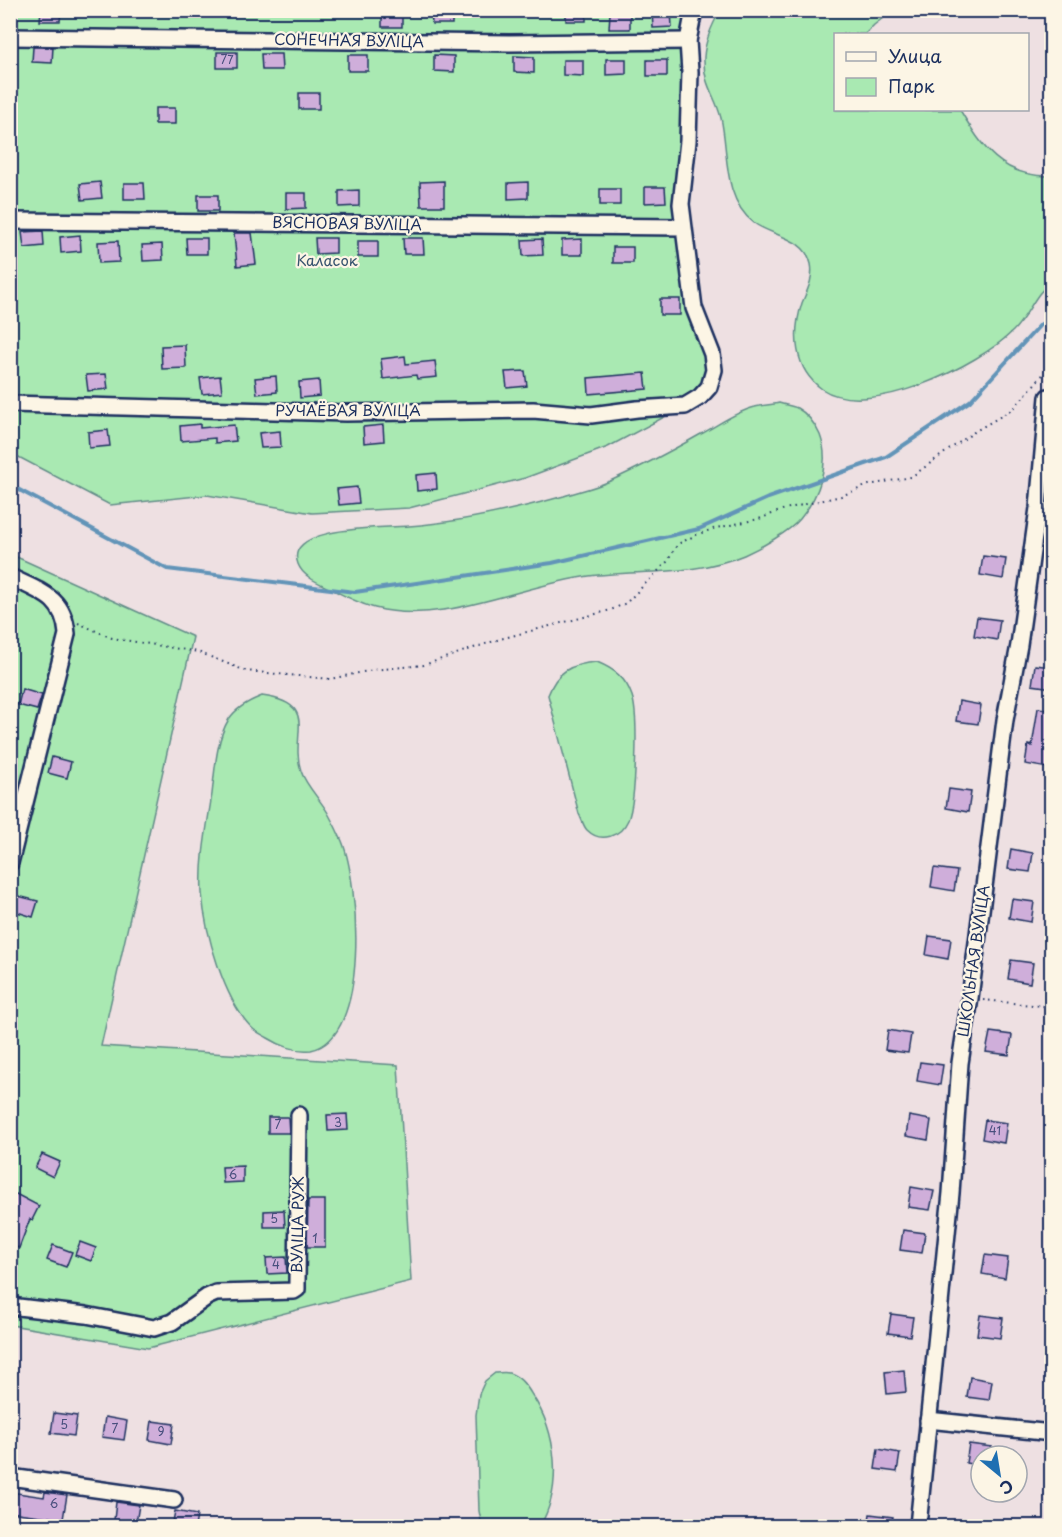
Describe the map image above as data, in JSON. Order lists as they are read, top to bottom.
{
  "streets": {
    "street": [
      "СОНЕЧНАЯ ВУЛІЦА",
      "ВЯСНОВАЯ ВУЛІЦА",
      "РУЧАЁВАЯ ВУЛІЦА",
      "ШКОЛЬНАЯ ВУЛІЦА",
      "ВУЛІЦА РУЖ"
    ]
  },
  "crossings": [
    ["ВЯСНОВАЯ ВУЛІЦА", "РУЧАЁВАЯ ВУЛІЦА"]
  ],
  "parks": ["Каласок"],
  "house_numbers": [
    "77",
    "3",
    "7",
    "41",
    "6",
    "5",
    "1",
    "4",
    "5",
    "7",
    "9",
    "6"
  ],
  "legend": ["Улица", "Парк"],
  "north": "bottom right"
}
